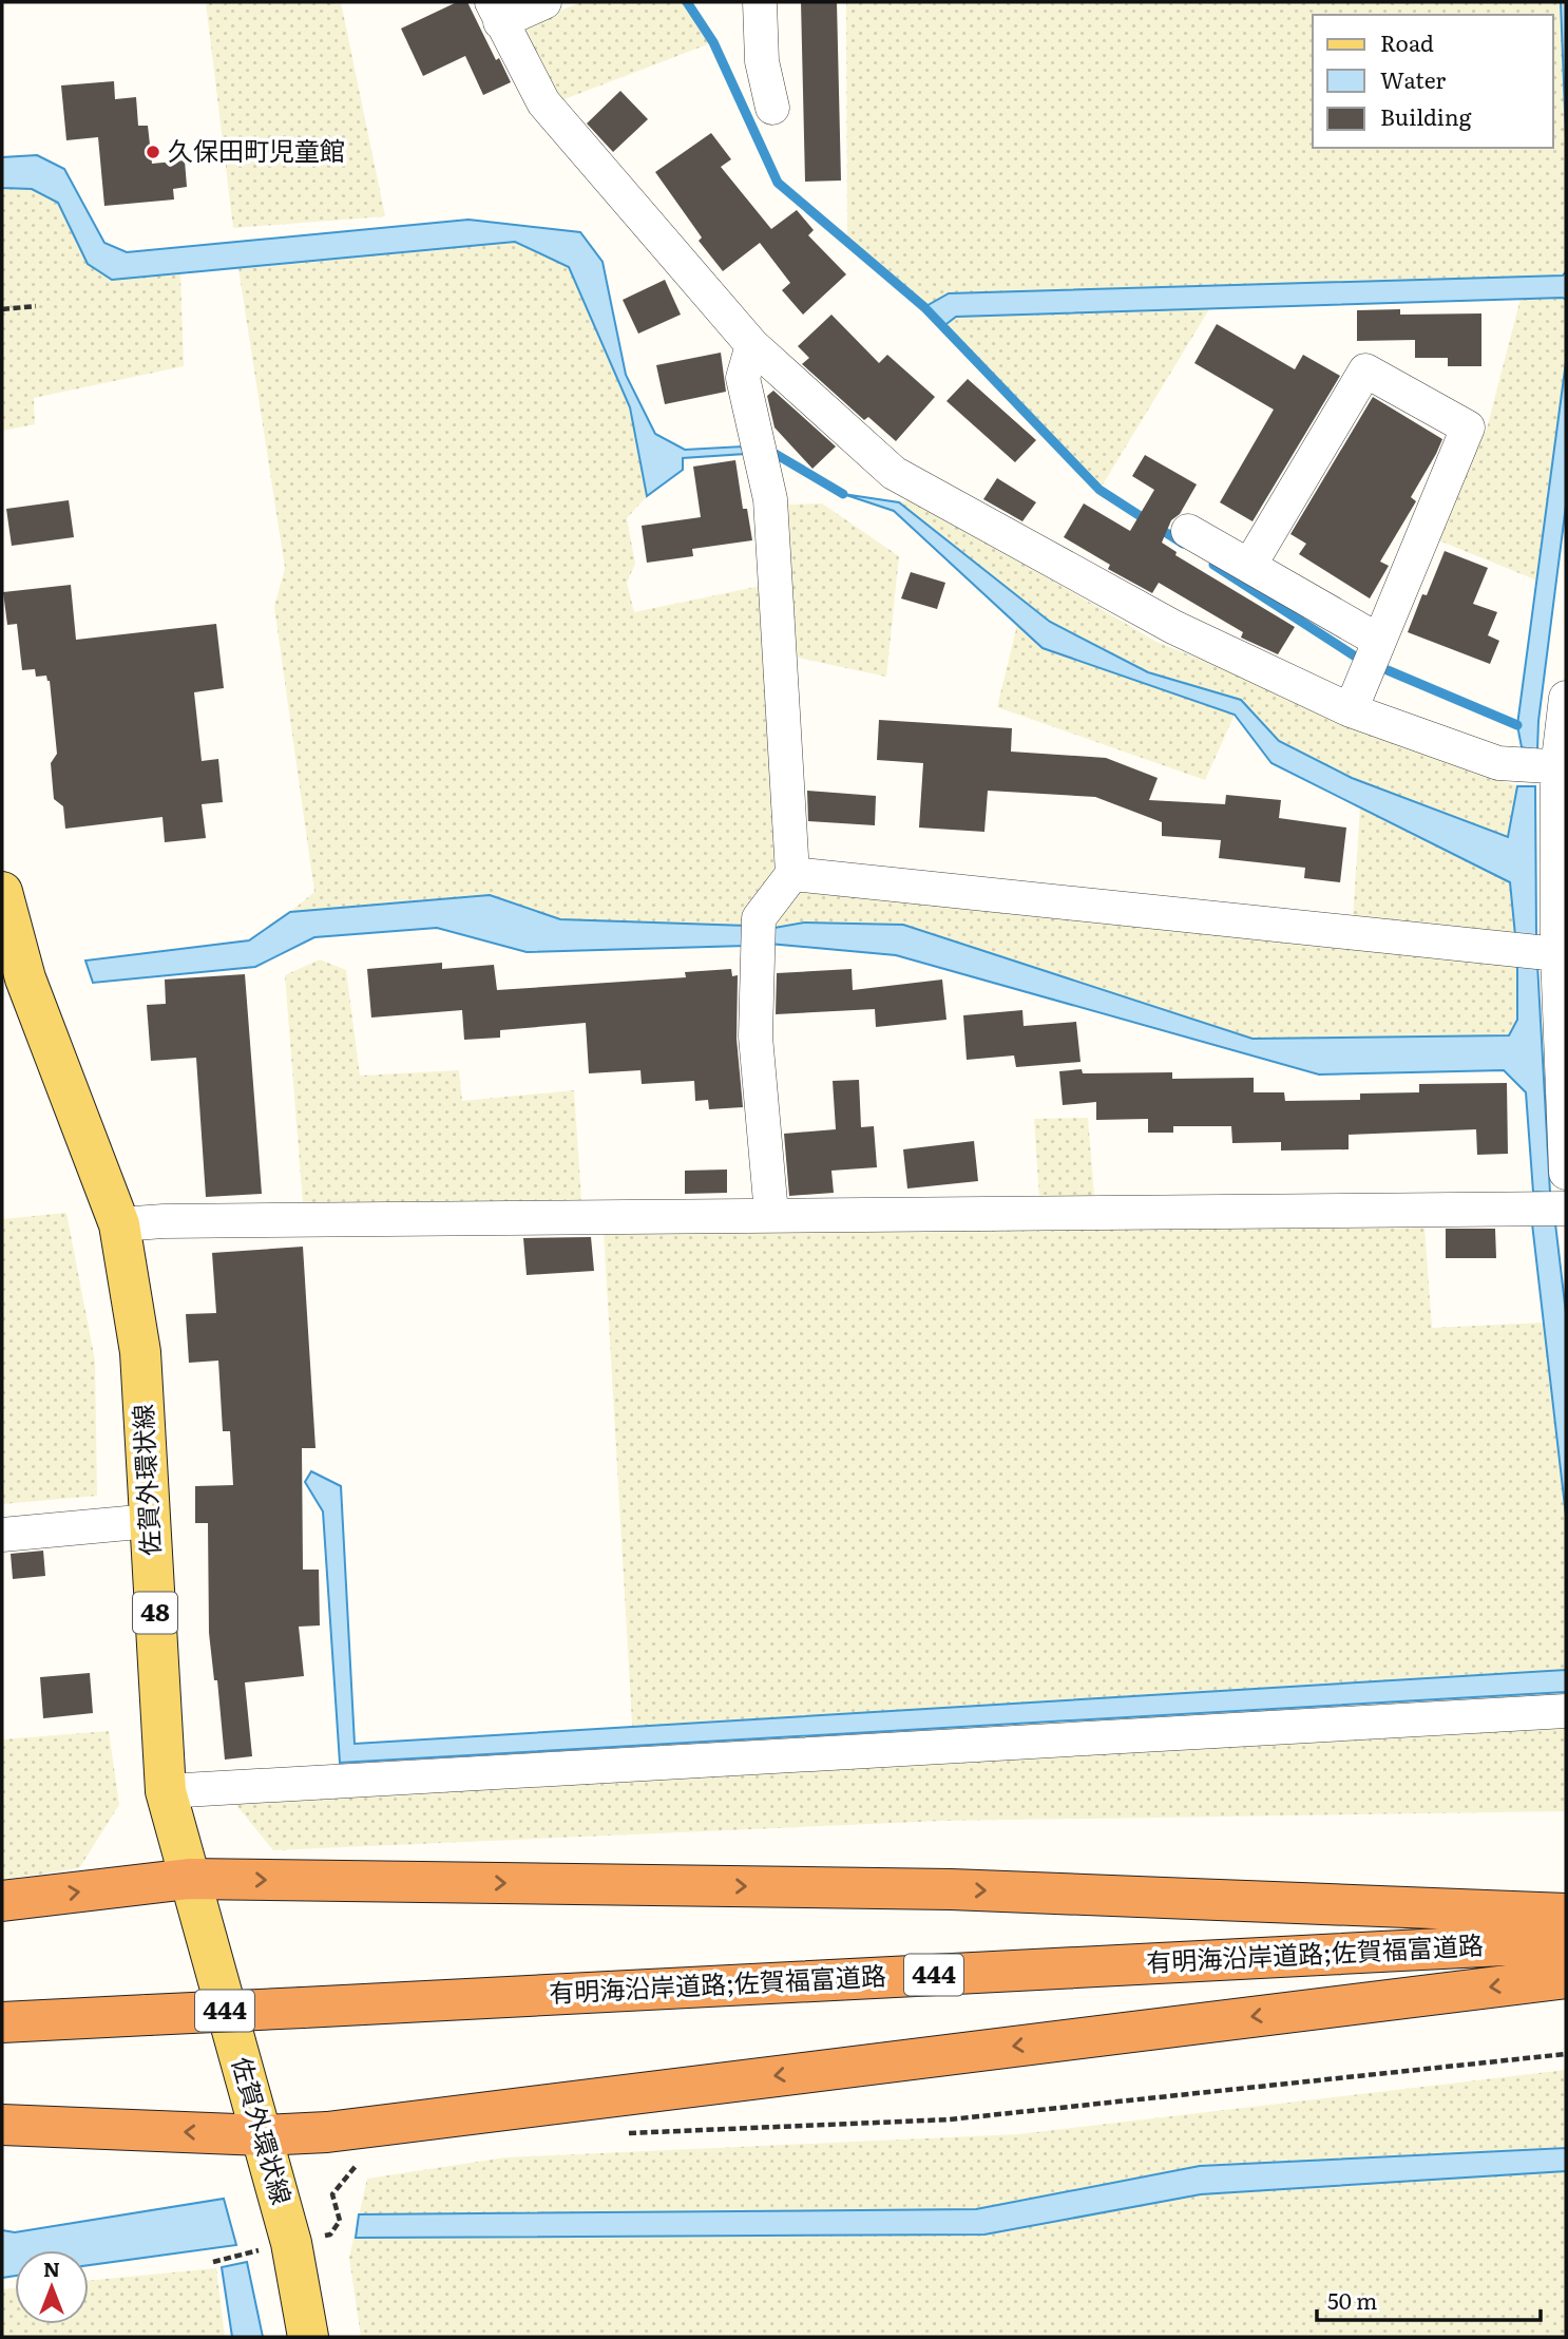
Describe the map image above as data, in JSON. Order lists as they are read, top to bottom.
{
  "streets": {
    "highway": ["有明海沿岸道路;佐賀福富道路", "444"],
    "main road": ["佐賀外環状線", "48"]
  },
  "places": ["久保田町児童館"],
  "legend": ["Road", "Water", "Building"],
  "scale_bar": "50 m",
  "north": "top"
}
